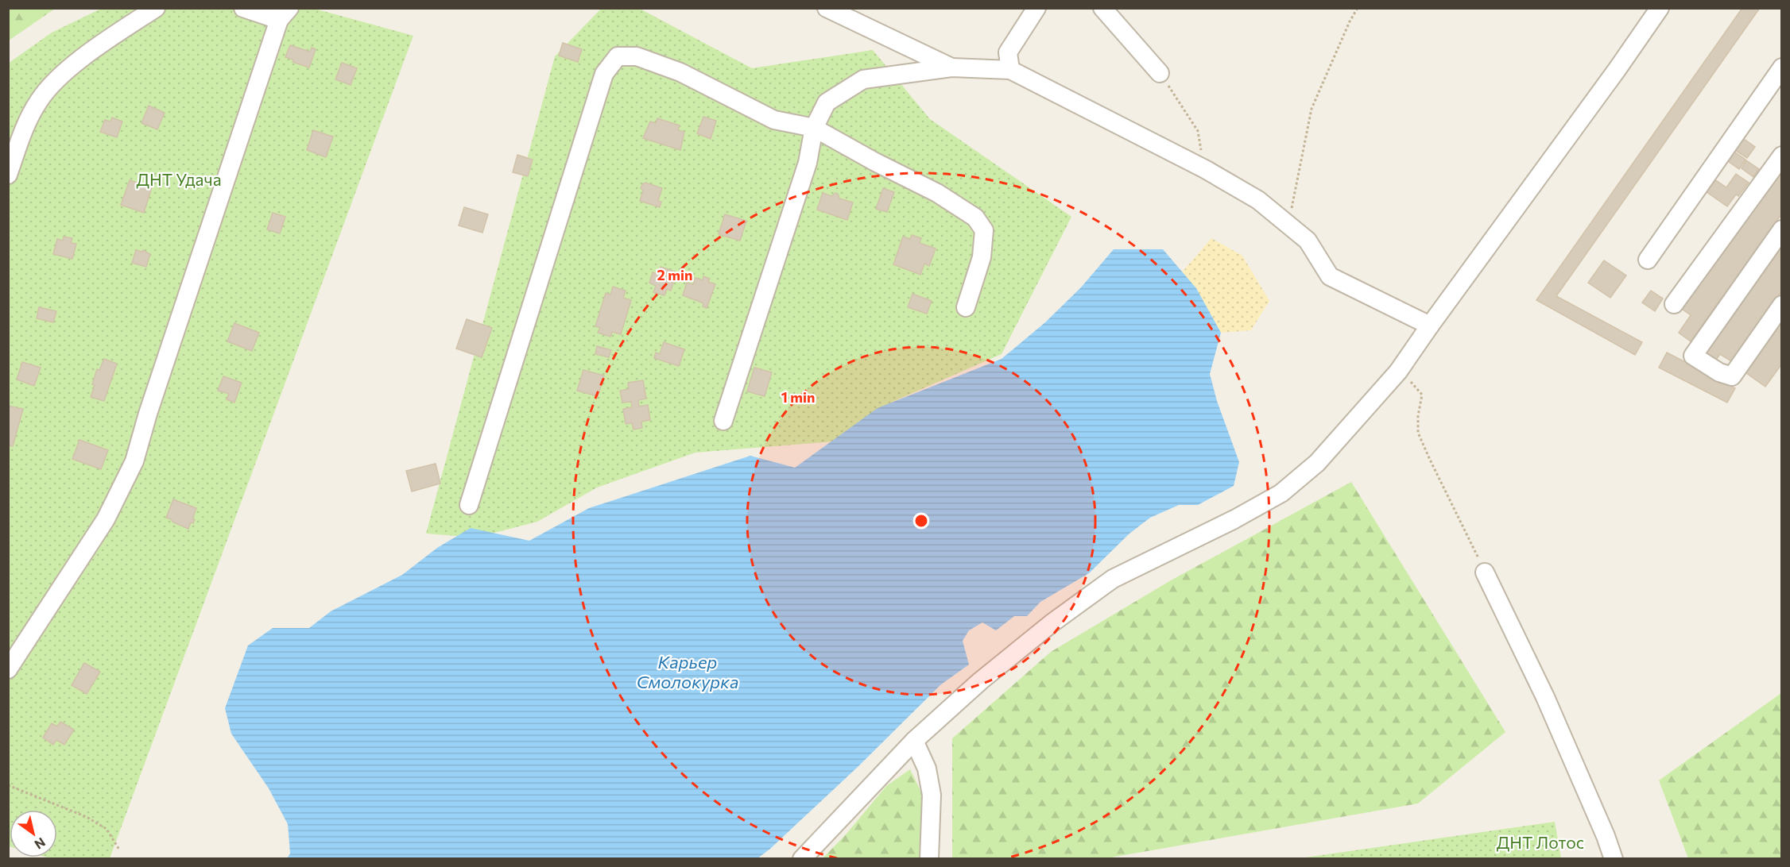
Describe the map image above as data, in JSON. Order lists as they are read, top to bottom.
{
  "water": ["Карьер Смолокурка"],
  "parks": ["ДНТ Удача", "ДНТ Лотос"],
  "north": "bottom right",
  "rings": ["2 min", "1 min"]
}
